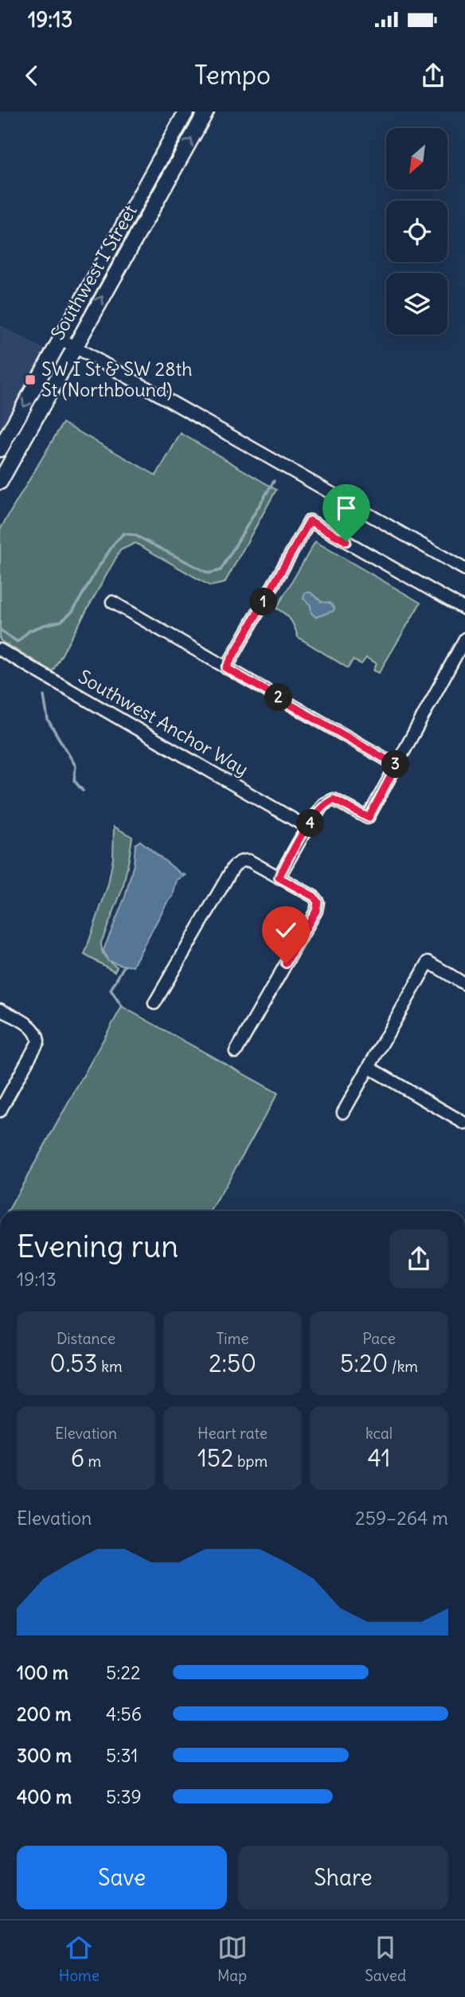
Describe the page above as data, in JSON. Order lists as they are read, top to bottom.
{
  "streets": {
    "main road": ["Southwest I Street"],
    "street": ["Southwest Anchor Way"]
  },
  "places": {
    "transit": ["SW I St & SW 28th St (Northbound)"]
  },
  "north": "bottom left",
  "page": {
    "status": "19:13",
    "header": "Tempo",
    "pins": [
      "1",
      "2",
      "3",
      "4"
    ],
    "heading": ["Evening run", "19:13"],
    "stats": [
      ["Distance", "0.53 km"],
      ["Time", "2:50"],
      ["Pace", "5:20 /km"],
      ["Elevation", "6 m"],
      ["Heart rate", "152 bpm"],
      ["kcal", "41"]
    ],
    "chart": ["Elevation", "259–264 m"],
    "list": [
      {
        "name": "100 m",
        "note": "5:22"
      },
      {
        "name": "200 m",
        "note": "4:56"
      },
      {
        "name": "300 m",
        "note": "5:31"
      },
      {
        "name": "400 m",
        "note": "5:39"
      }
    ],
    "buttons": ["Save", "Share"],
    "tabs": ["Home", "Map", "Saved"]
  }
}
